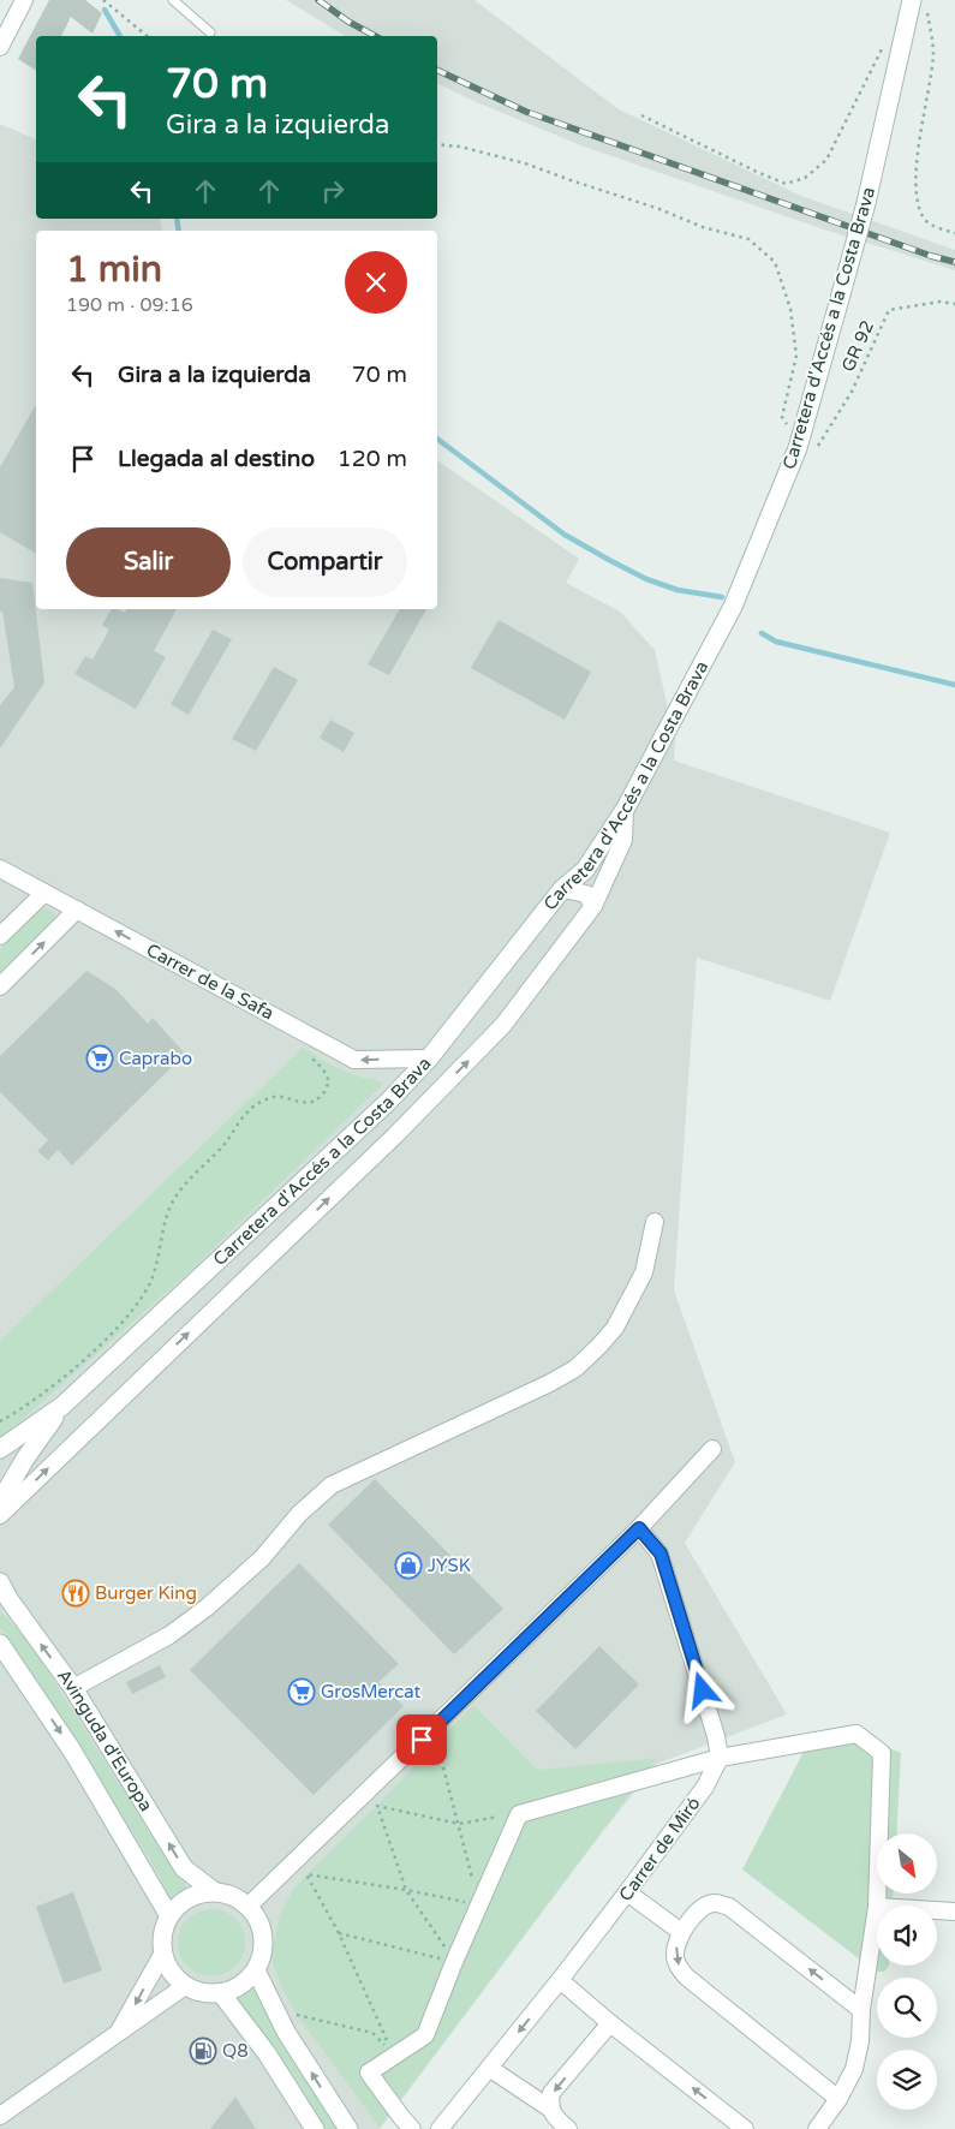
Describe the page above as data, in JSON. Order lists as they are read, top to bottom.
{
  "streets": {
    "main road": ["Carretera d'Accés a la Costa Brava", "Avinguda d'Europa"],
    "street": ["Carrer de la Safa", "Carrer de Miró"],
    "path": ["GR 92"]
  },
  "crossings": [
    ["Carretera d'Accés a la Costa Brava", "GR 92"],
    ["Carretera d'Accés a la Costa Brava", "Carrer de la Safa"]
  ],
  "one_way": ["Carrer de la Safa"],
  "places": {
    "supermarket": ["Caprabo", "GrosMercat"],
    "shop": ["JYSK"],
    "restaurant": ["Burger King"],
    "fuel station": ["Q8"]
  },
  "north": "bottom right",
  "page": {
    "turn": ["70 m", "Gira a la izquierda"],
    "heading": ["1 min", "190 m · 09:16"],
    "list": [
      {
        "name": "Gira a la izquierda",
        "value": "70 m"
      },
      {
        "name": "Llegada al destino",
        "value": "120 m"
      }
    ],
    "buttons": ["Salir", "Compartir"]
  }
}
